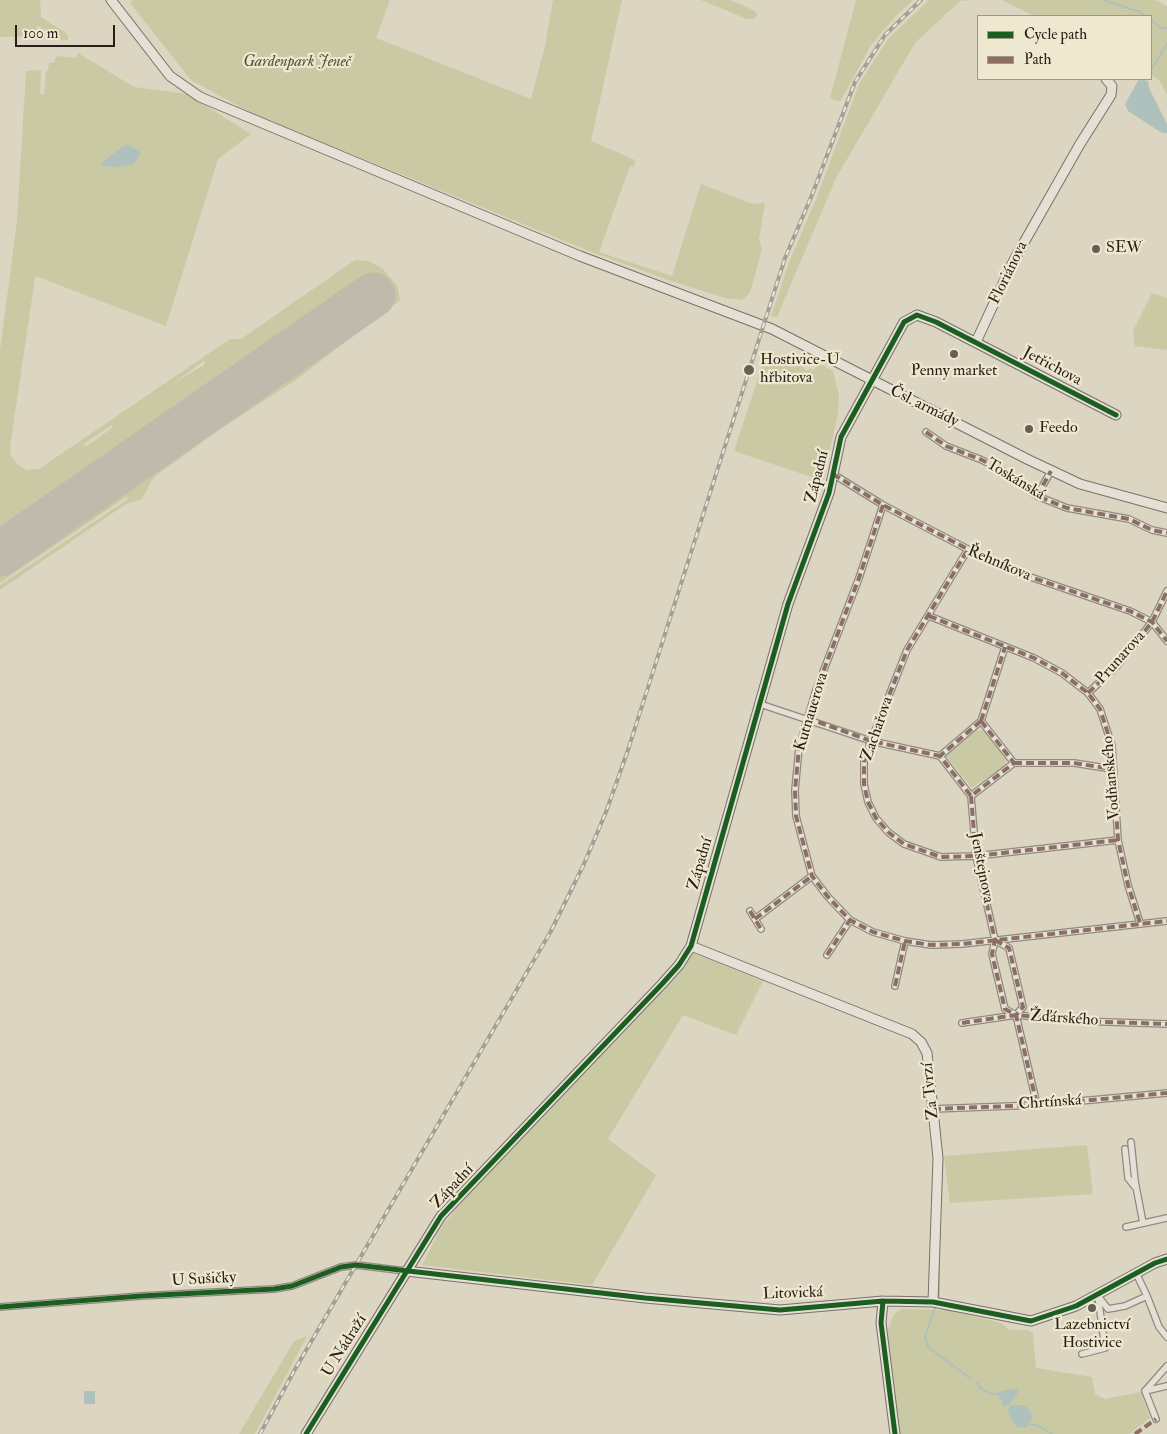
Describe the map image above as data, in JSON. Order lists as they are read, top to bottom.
{
  "streets": {
    "street": [
      "Floriánova",
      "Jetřichova",
      "Čsl. armády",
      "Západní",
      "Toskánská",
      "Řehníkova",
      "Prunarova",
      "Kutnauerova",
      "Zachařova",
      "Vodňanského",
      "Jenštejnova",
      "Žďárského",
      "Za Tvrzí",
      "Chrtínská",
      "U Sušičky",
      "Litovická",
      "U Nádraží"
    ]
  },
  "crossings": [
    ["Floriánova", "Jetřichova"],
    ["Čsl. armády", "Západní"],
    ["Západní", "Řehníkova"],
    ["Západní", "Za Tvrzí"],
    ["Západní", "U Sušičky"],
    ["Západní", "Litovická"],
    ["Západní", "U Nádraží"],
    ["Řehníkova", "Prunarova"],
    ["Řehníkova", "Kutnauerova"],
    ["Řehníkova", "Zachařova"],
    ["Prunarova", "Vodňanského"],
    ["Kutnauerova", "Vodňanského"],
    ["Kutnauerova", "Jenštejnova"],
    ["Zachařova", "Vodňanského"],
    ["Zachařova", "Jenštejnova"],
    ["Jenštejnova", "Žďárského"],
    ["Jenštejnova", "Chrtínská"],
    ["Za Tvrzí", "Chrtínská"],
    ["Za Tvrzí", "Litovická"],
    ["U Sušičky", "Litovická"],
    ["U Sušičky", "U Nádraží"],
    ["Litovická", "U Nádraží"]
  ],
  "parks": ["Gardenpark Jeneč"],
  "places": [
    "SEW",
    "Penny market",
    "Hostivice-U hřbitova",
    "Feedo",
    "Lazebnictví Hostivice"
  ],
  "legend": ["Cycle path", "Path"],
  "scale_bar": "100 m"
}
